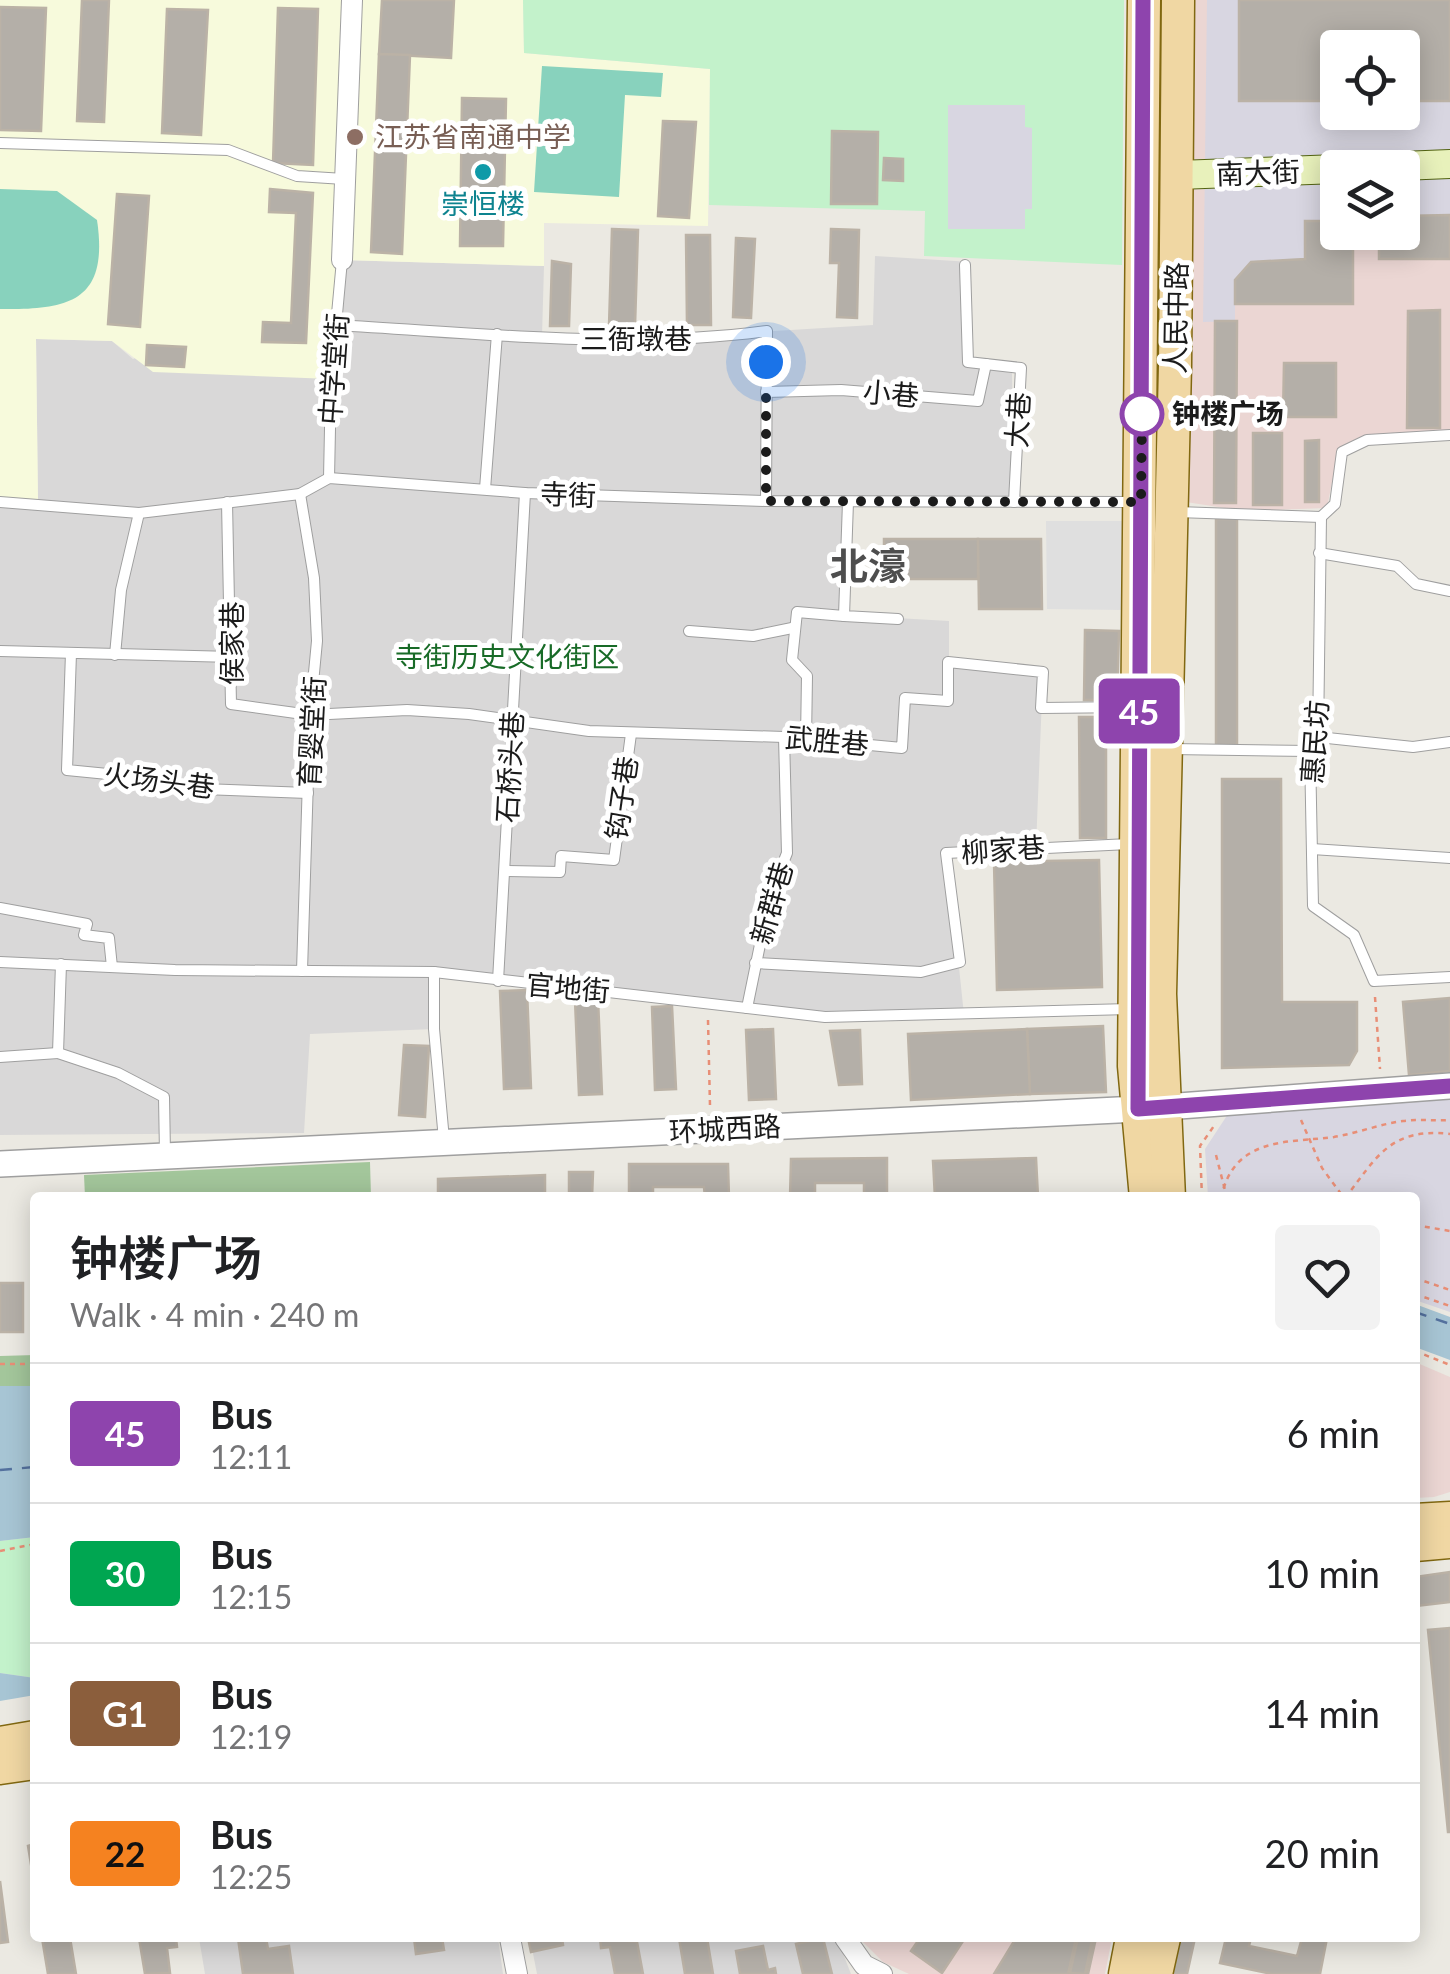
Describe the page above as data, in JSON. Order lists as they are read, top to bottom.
{
  "streets": {
    "main road": ["南大街", "人民中路"],
    "street": ["环城西路"],
    "lane": [
      "三衙墩巷",
      "中学堂街",
      "小巷",
      "大巷",
      "寺街",
      "侯家巷",
      "育婴堂街",
      "武胜巷",
      "惠民坊",
      "石桥头巷",
      "火场头巷",
      "钩子巷",
      "柳家巷",
      "新群巷",
      "官地街"
    ]
  },
  "crossings": [
    ["南大街", "人民中路"],
    ["人民中路", "寺街"],
    ["人民中路", "武胜巷"],
    ["人民中路", "柳家巷"],
    ["人民中路", "官地街"],
    ["人民中路", "环城西路"],
    ["三衙墩巷", "中学堂街"],
    ["三衙墩巷", "小巷"],
    ["三衙墩巷", "寺街"],
    ["中学堂街", "寺街"],
    ["小巷", "大巷"],
    ["大巷", "寺街"],
    ["寺街", "石桥头巷"],
    ["侯家巷", "育婴堂街"],
    ["侯家巷", "武胜巷"],
    ["育婴堂街", "武胜巷"],
    ["育婴堂街", "火场头巷"],
    ["育婴堂街", "官地街"],
    ["武胜巷", "石桥头巷"],
    ["武胜巷", "钩子巷"],
    ["武胜巷", "新群巷"],
    ["石桥头巷", "钩子巷"],
    ["石桥头巷", "官地街"],
    ["柳家巷", "新群巷"],
    ["新群巷", "官地街"]
  ],
  "districts": ["北濠"],
  "parks": ["寺街历史文化街区"],
  "places": ["江苏省南通中学", "崇恒楼", "钟楼广场"],
  "lines": ["bus line 45"],
  "page": {
    "on_map": "45",
    "heading": ["钟楼广场", "Walk · 4 min · 240 m"],
    "list": [
      {
        "mark": "45",
        "name": "Bus",
        "note": "12:11",
        "value": "6 min"
      },
      {
        "mark": "30",
        "name": "Bus",
        "note": "12:15",
        "value": "10 min"
      },
      {
        "mark": "G1",
        "name": "Bus",
        "note": "12:19",
        "value": "14 min"
      },
      {
        "mark": "22",
        "name": "Bus",
        "note": "12:25",
        "value": "20 min"
      }
    ]
  }
}
